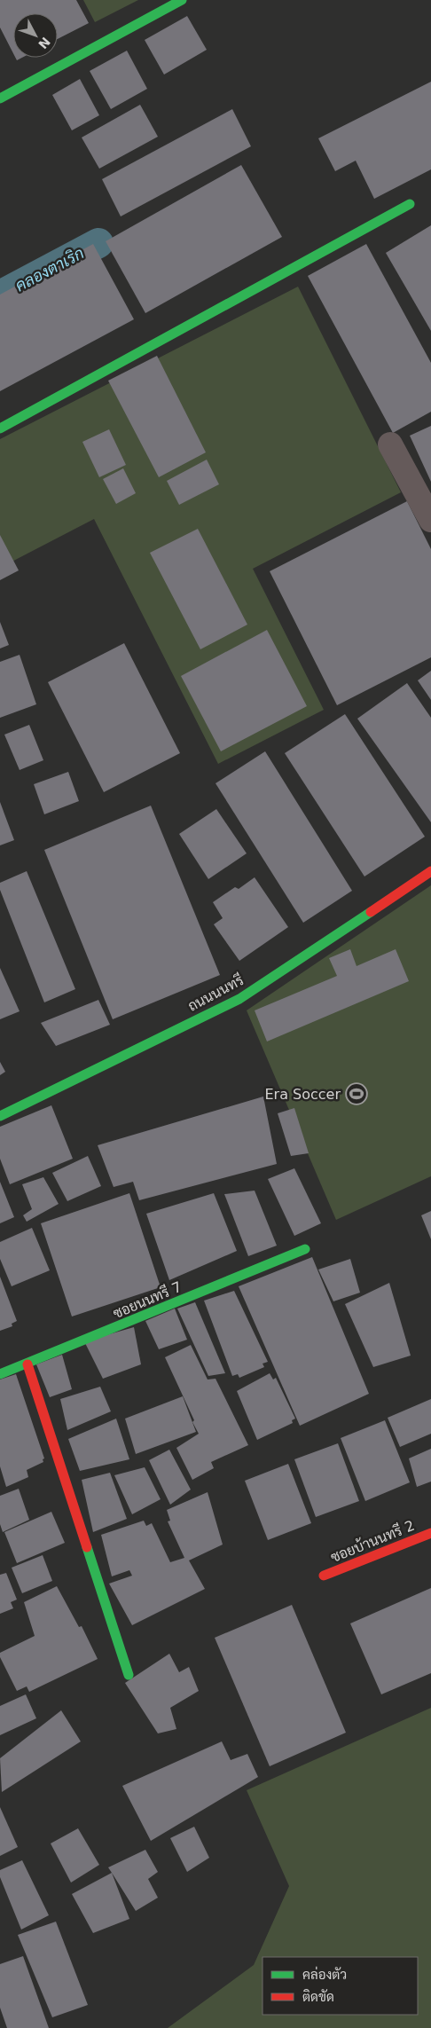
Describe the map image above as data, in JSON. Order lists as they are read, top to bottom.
{
  "streets": {
    "street": ["ถนนนนทรี", "ซอยนนทรี 7", "ซอยบ้านนทรี 2"]
  },
  "water": ["คลองตาเริก"],
  "places": {
    "sports": ["Era Soccer"]
  },
  "legend": ["คล่องตัว", "ติดขัด"],
  "north": "bottom right"
}
